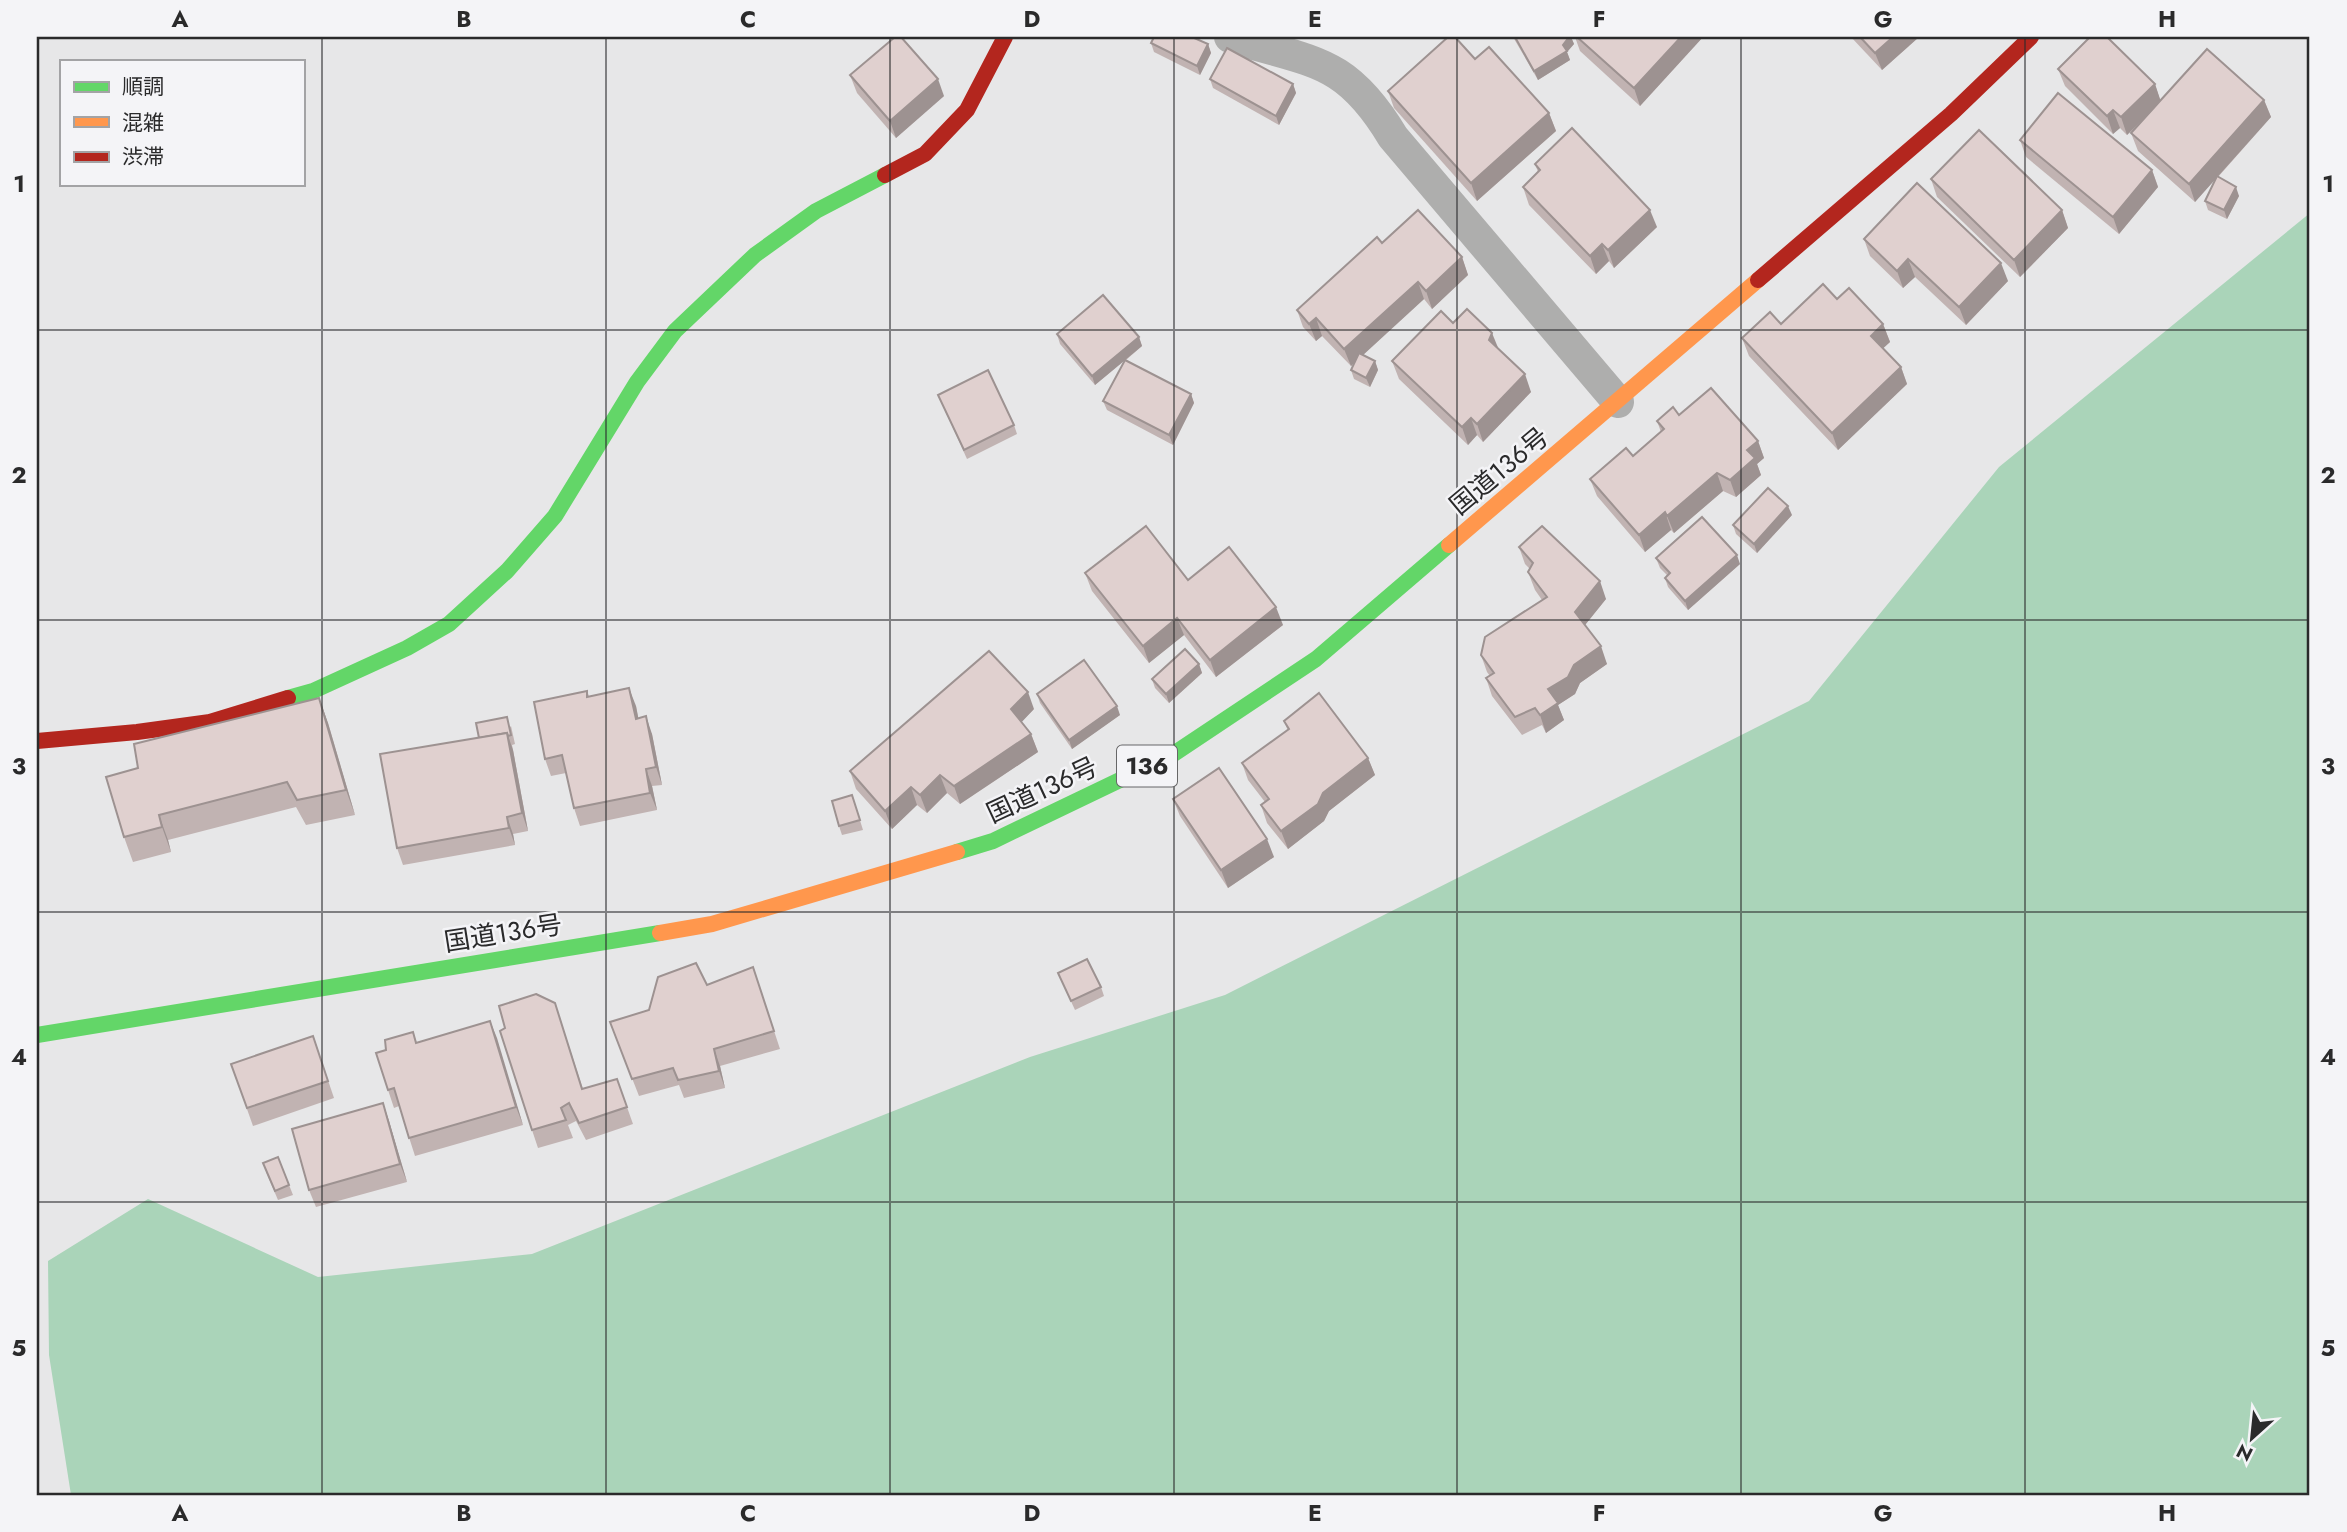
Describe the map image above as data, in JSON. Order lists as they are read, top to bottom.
{
  "streets": {
    "main road": ["国道136号", "136"]
  },
  "legend": ["順調", "混雑", "渋滞"],
  "north": "bottom left",
  "grid": {
    "columns": [
      "A",
      "B",
      "C",
      "D",
      "E",
      "F",
      "G",
      "H"
    ],
    "rows": [
      "1",
      "2",
      "3",
      "4",
      "5"
    ]
  }
}
